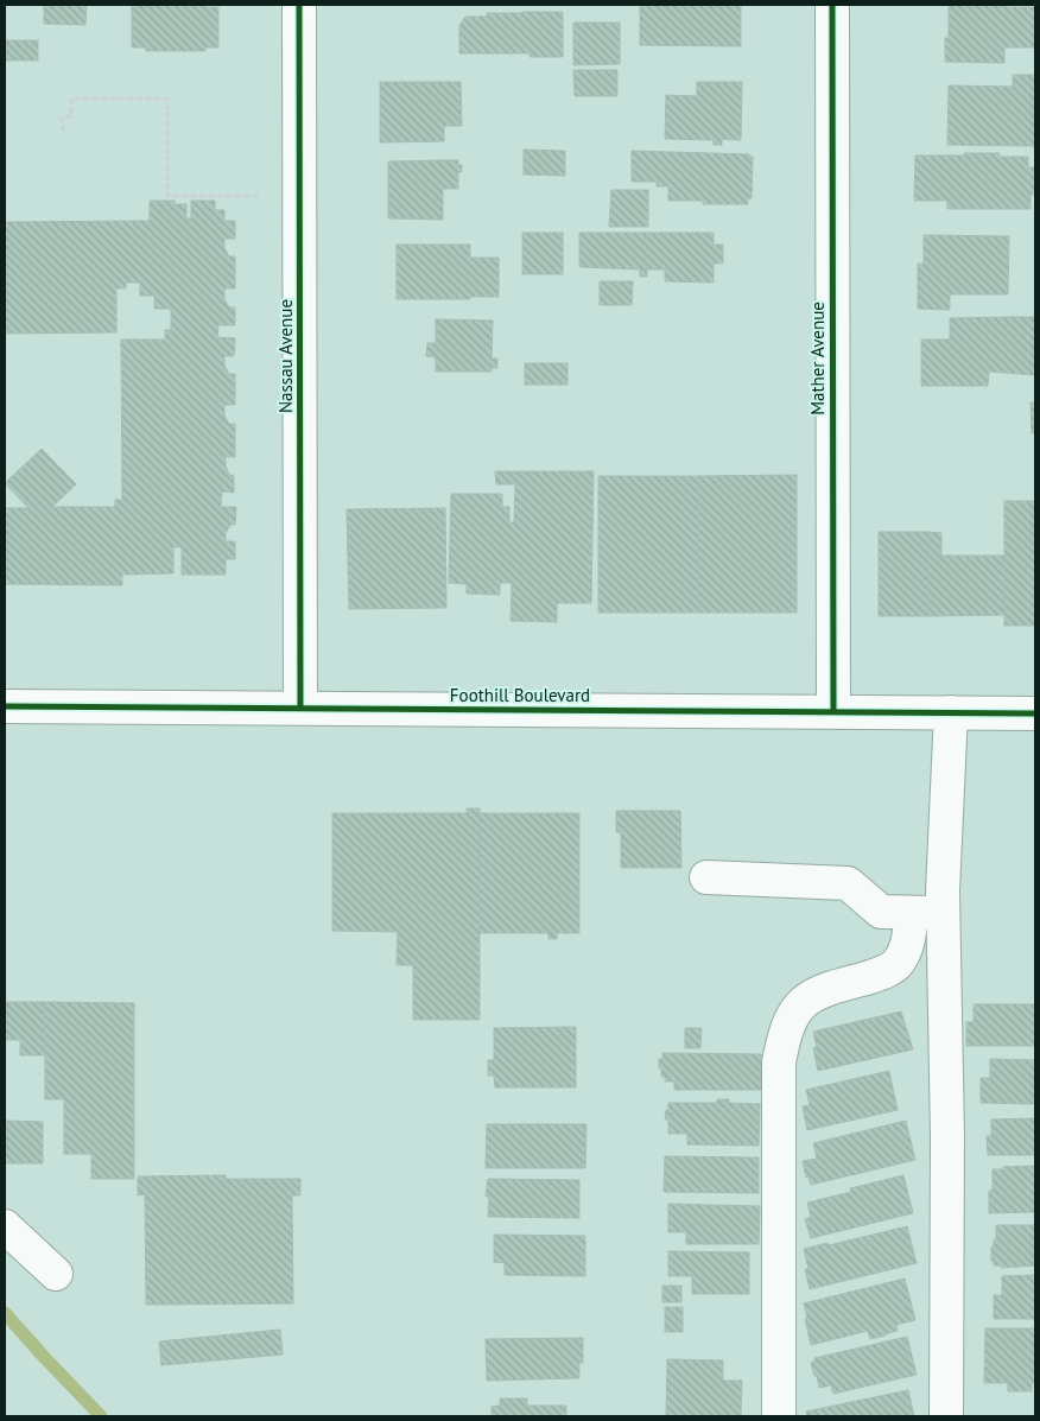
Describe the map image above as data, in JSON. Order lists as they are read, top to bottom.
{
  "streets": {
    "street": ["Nassau Avenue", "Mather Avenue", "Foothill Boulevard"]
  },
  "crossings": [
    ["Nassau Avenue", "Foothill Boulevard"],
    ["Mather Avenue", "Foothill Boulevard"]
  ]
}
